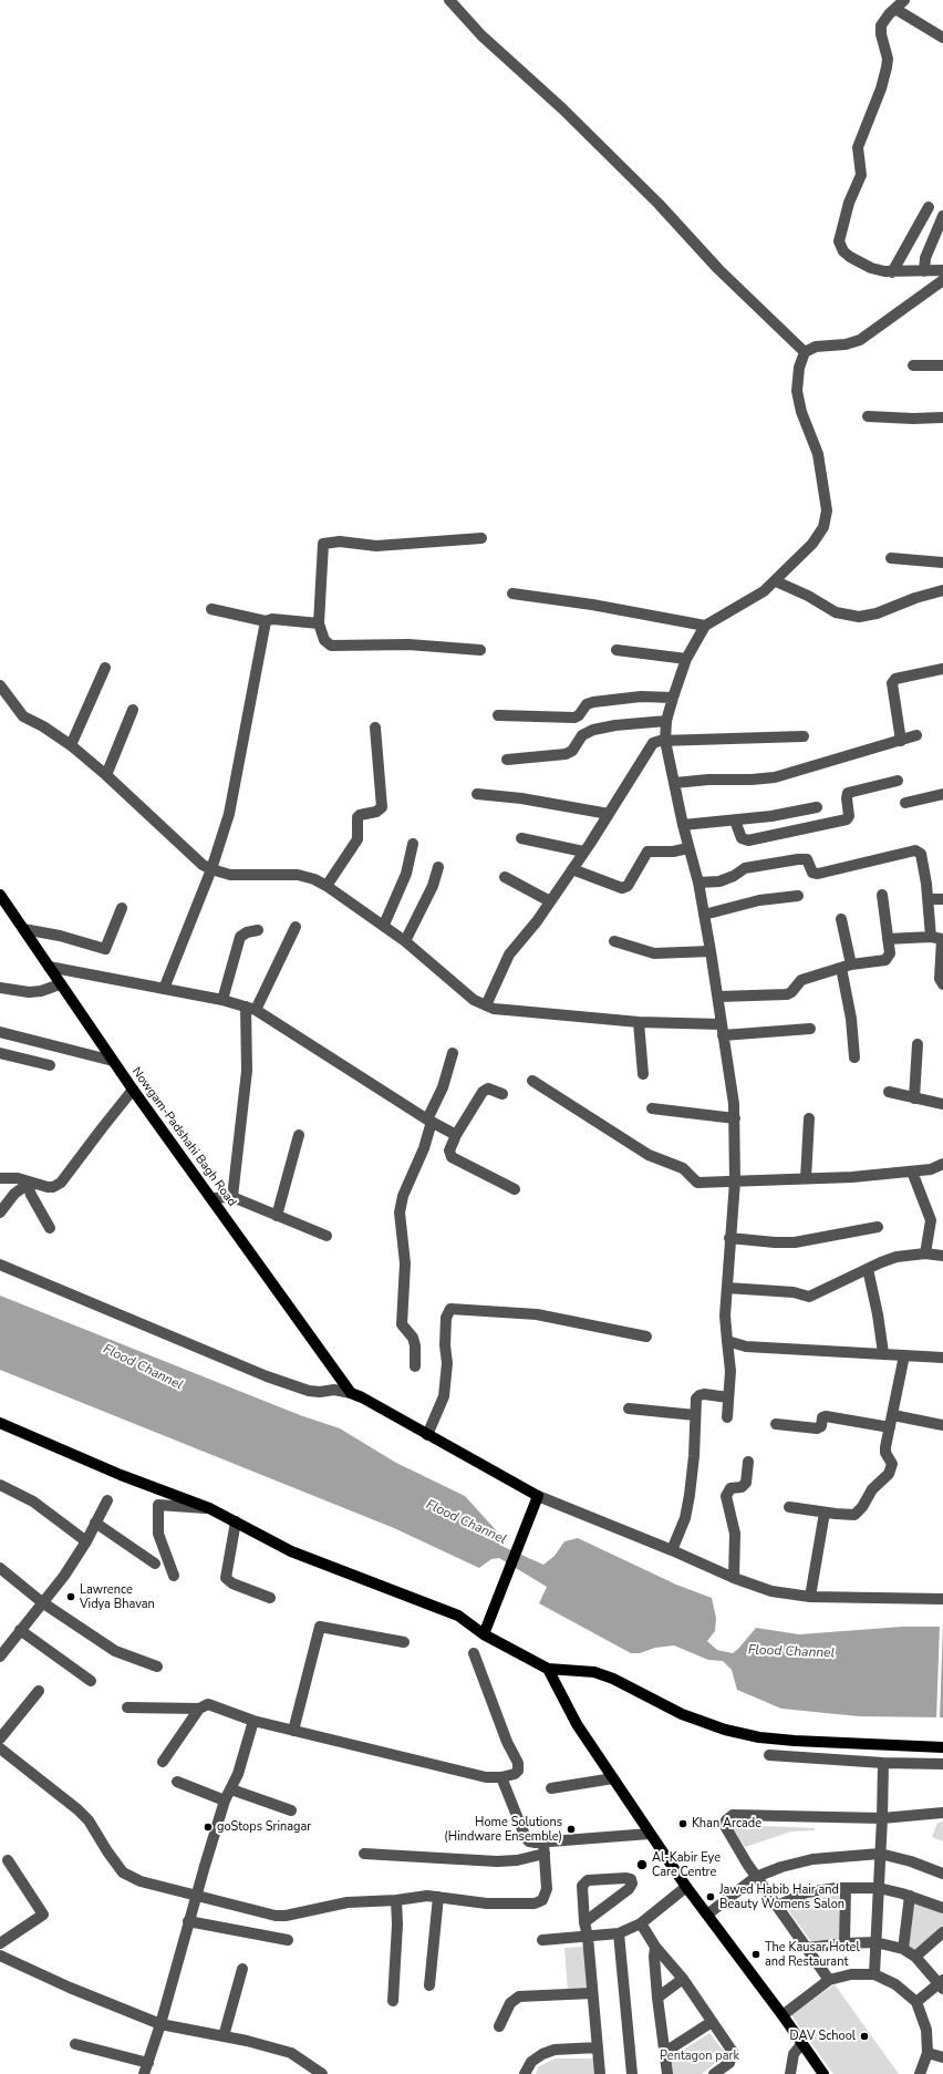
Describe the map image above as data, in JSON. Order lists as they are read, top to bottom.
{
  "streets": {
    "main road": ["Nowgam-Padshahi Bagh Road"]
  },
  "water": ["Flood Channel"],
  "parks": ["Pentagon park"],
  "places": [
    "Lawrence Vidya Bhavan",
    "Khan Arcade",
    "goStops Srinagar",
    "Home Solutions (Hindware Ensemble)",
    "Al-Kabir Eye Care Centre",
    "Jawed Habib Hair and Beauty Womens Salon",
    "The Kausar Hotel and Restaurant",
    "DAV School"
  ]
}
